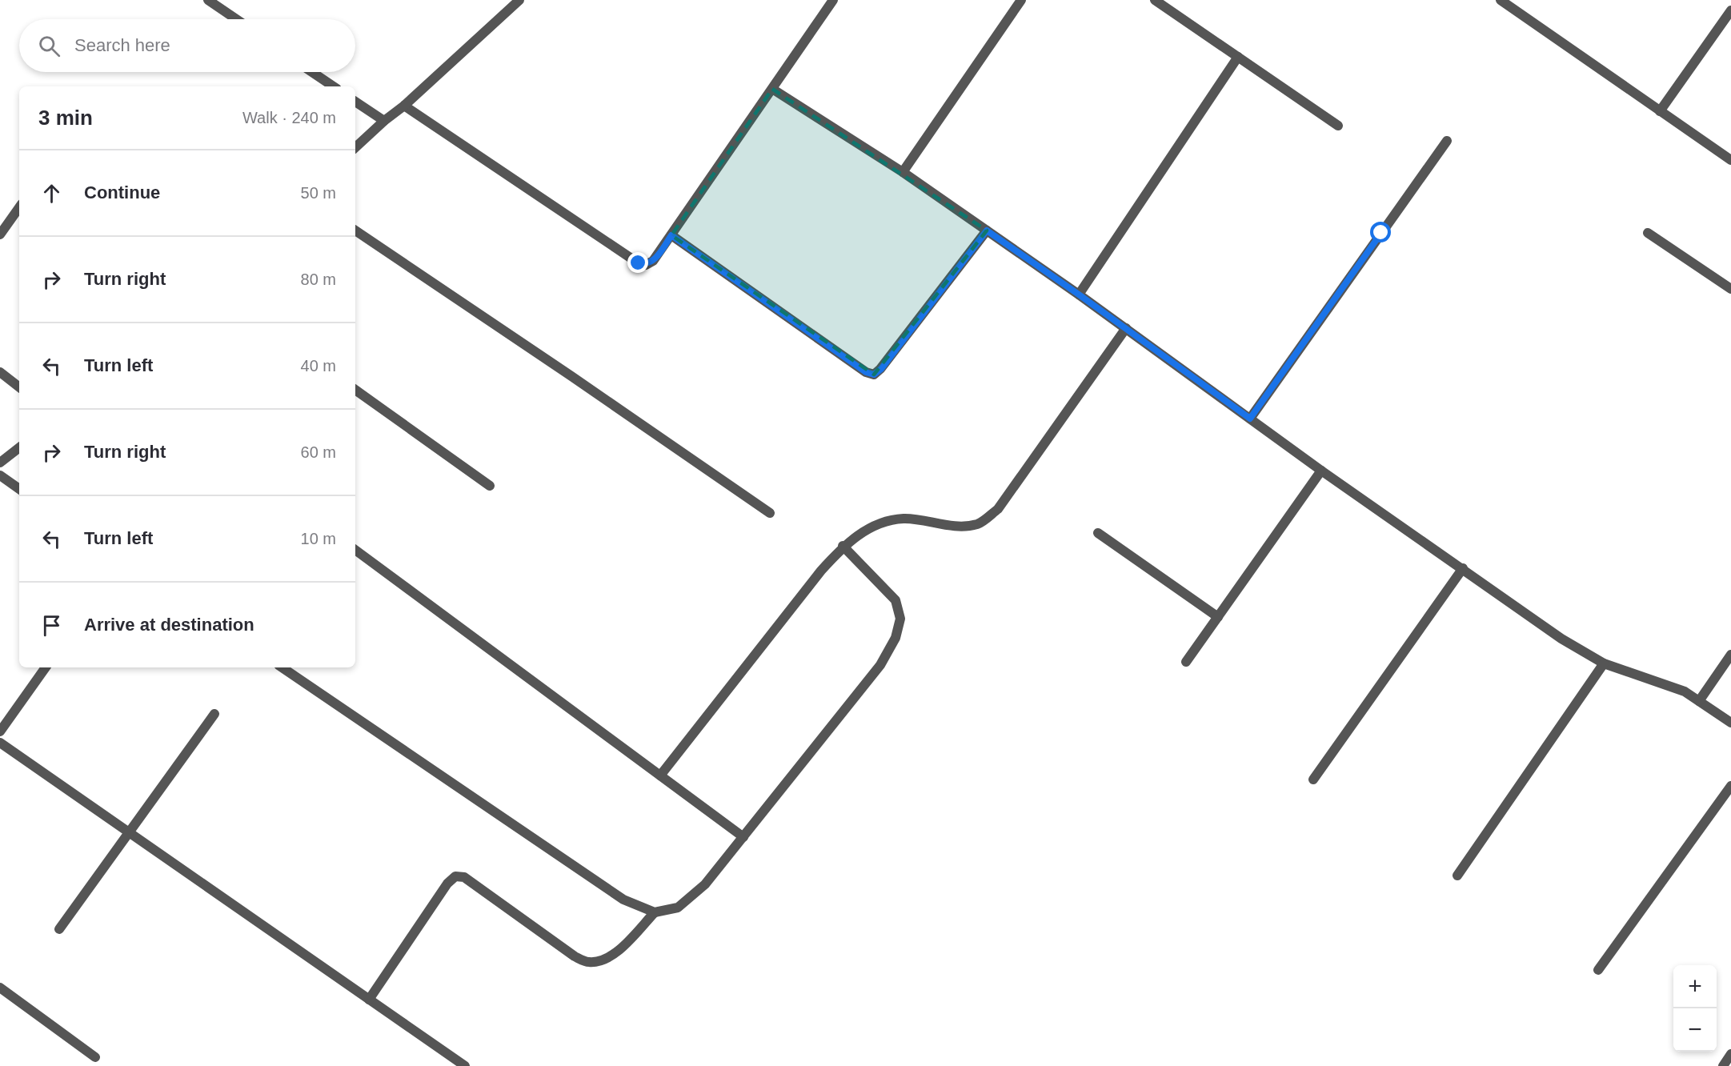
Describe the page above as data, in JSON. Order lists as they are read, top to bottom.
{
  "page": {
    "search": "Search here",
    "heading": ["3 min", "Walk · 240 m"],
    "list": [
      ["Continue", "50 m"],
      ["Turn right", "80 m"],
      ["Turn left", "40 m"],
      ["Turn right", "60 m"],
      ["Turn left", "10 m"],
      "Arrive at destination"
    ],
    "map_buttons": ["+", "−"]
  }
}
